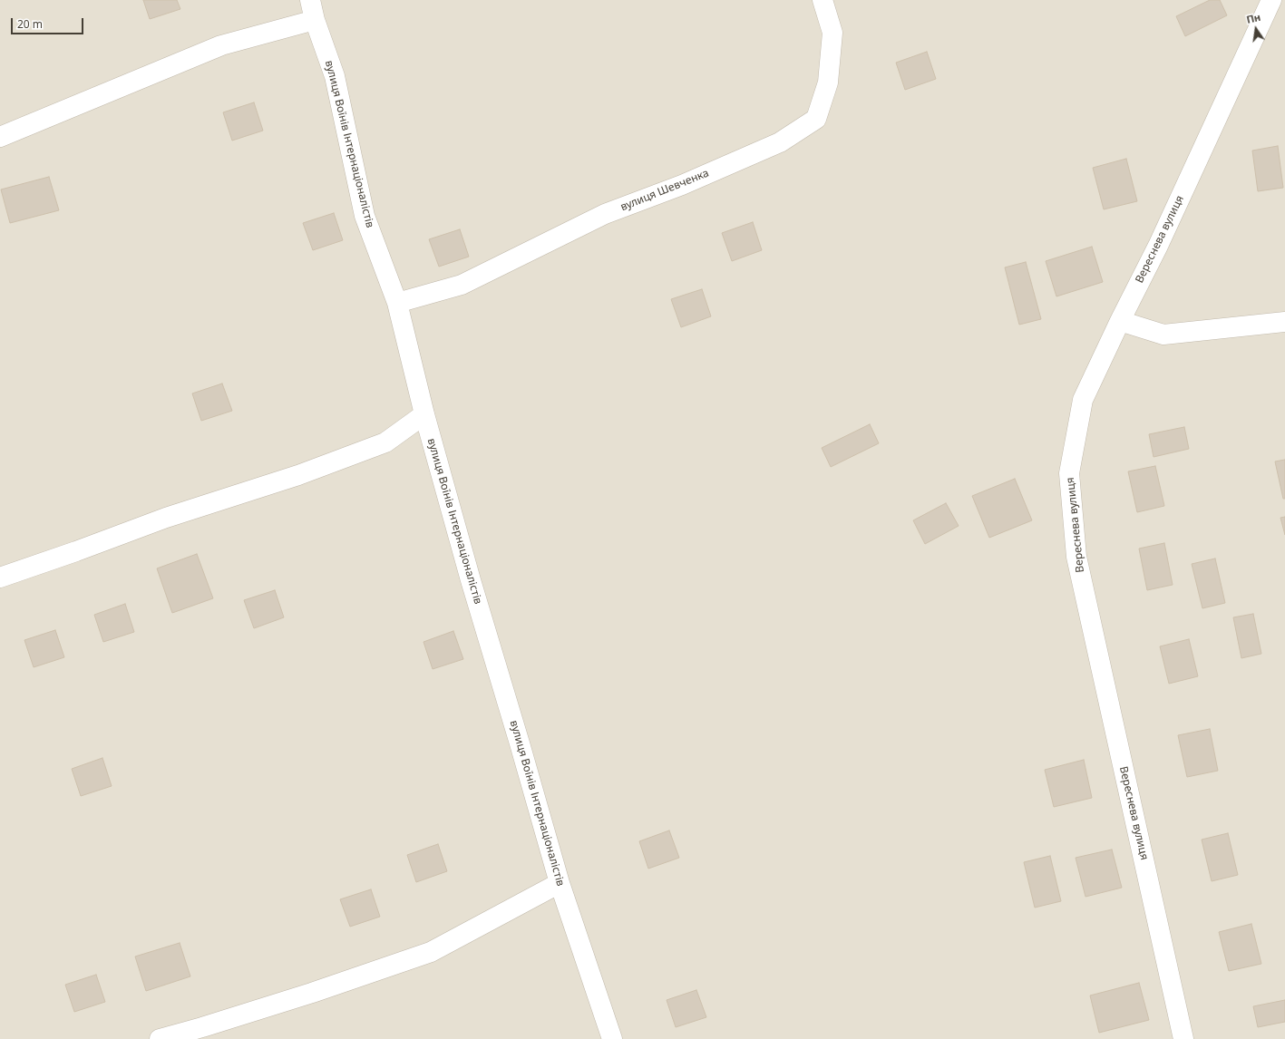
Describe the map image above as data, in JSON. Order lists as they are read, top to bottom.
{
  "streets": {
    "street": ["вулиця Воїнів Інтернаціоналістів", "вулиця Шевченка", "Вереснева вулиця"]
  },
  "crossings": [
    ["вулиця Воїнів Інтернаціоналістів", "вулиця Шевченка"]
  ],
  "scale_bar": "20 m",
  "north": "top"
}
